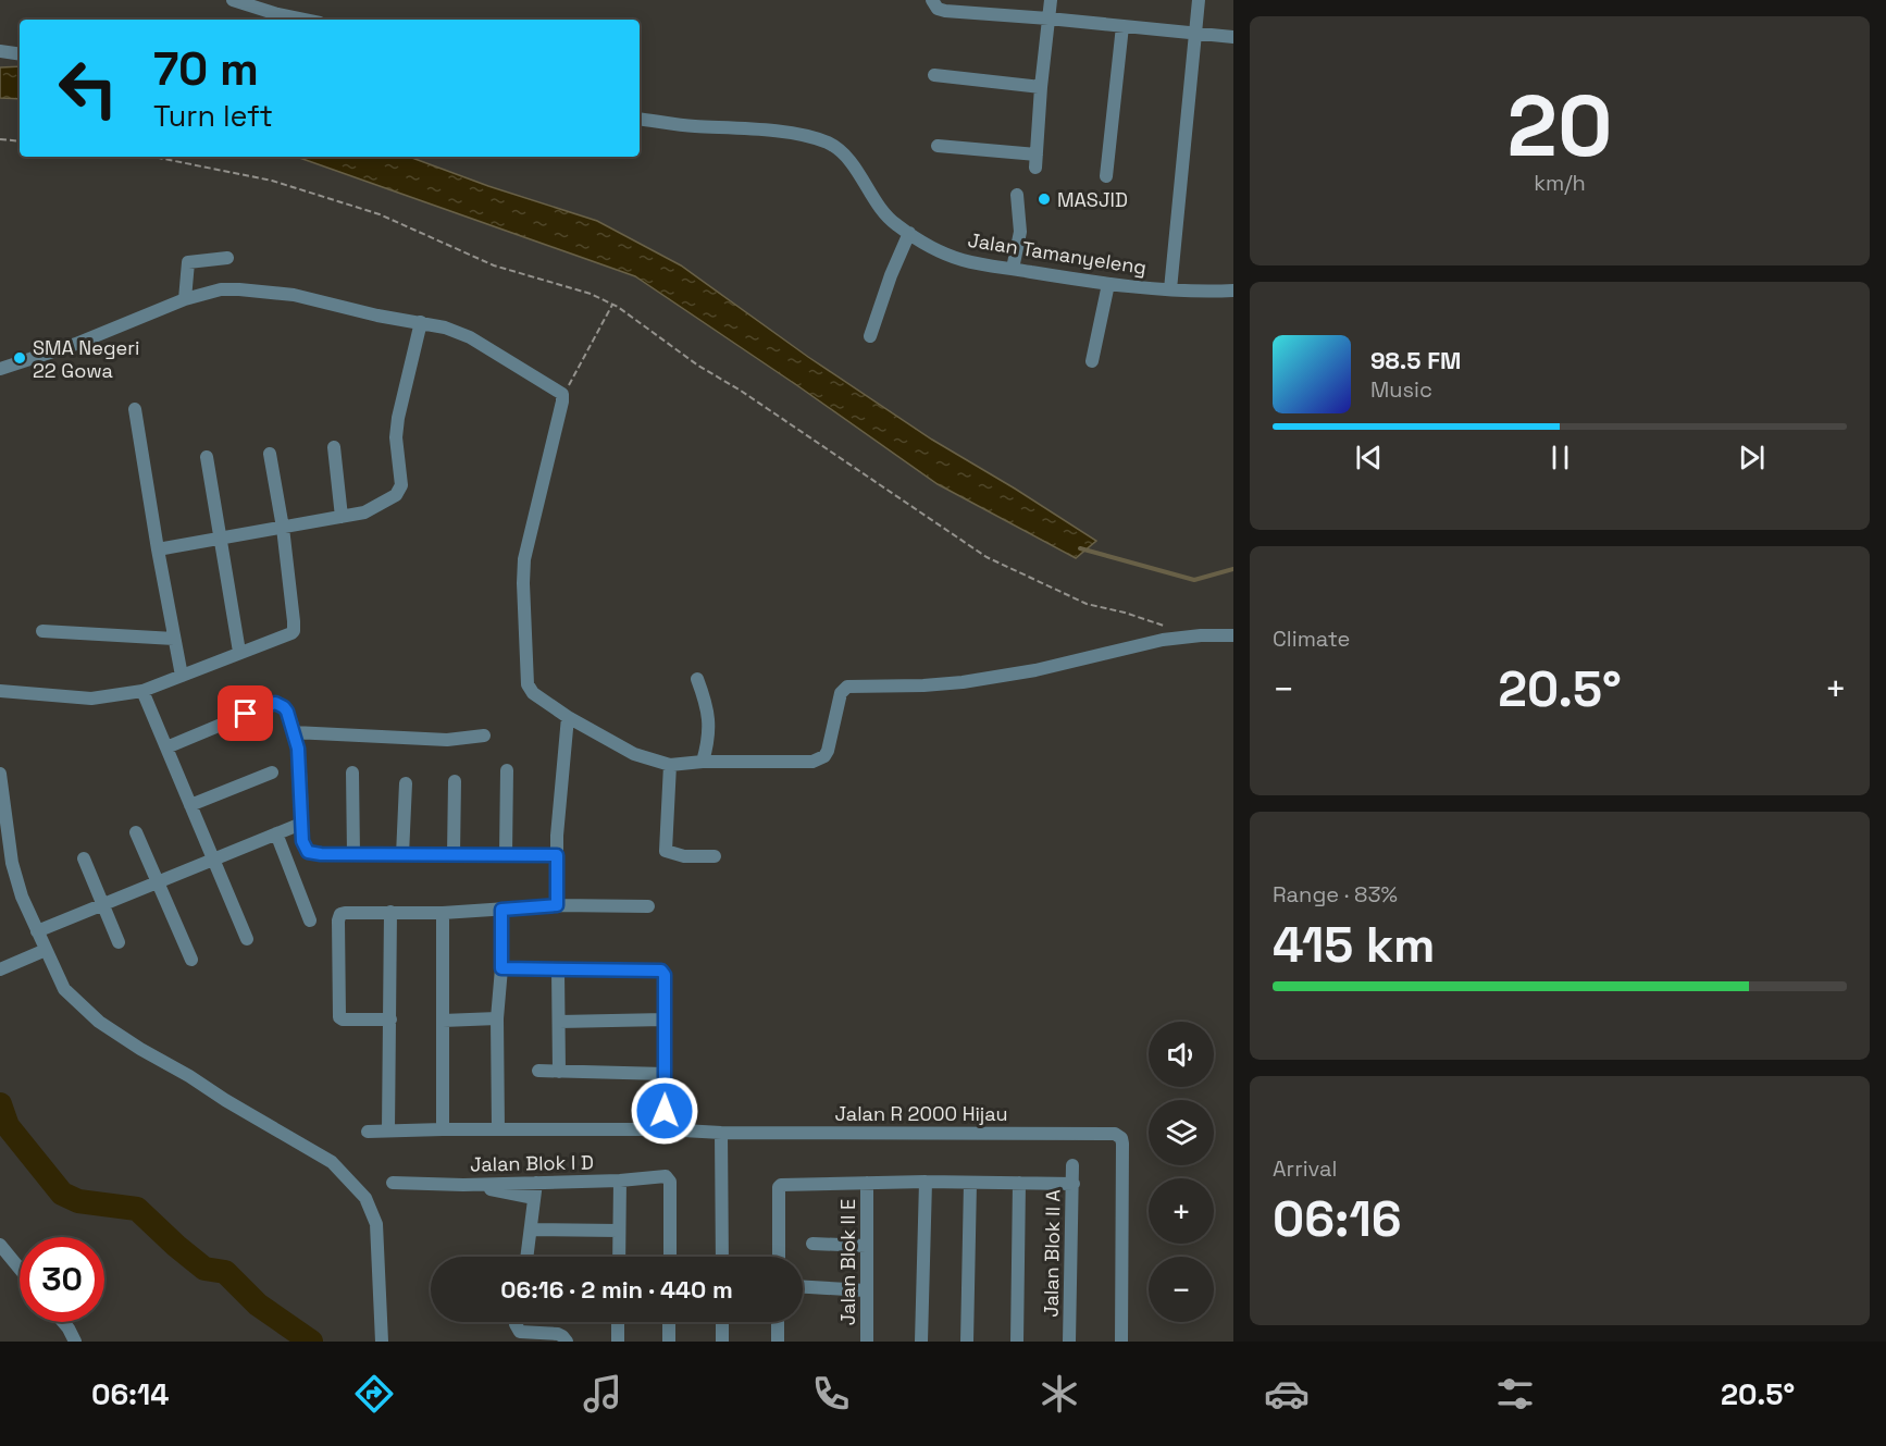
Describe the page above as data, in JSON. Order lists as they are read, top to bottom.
{
  "streets": {
    "street": [
      "Jalan Tamanyeleng",
      "Jalan R 2000 Hijau",
      "Jalan Blok I D",
      "Jalan Blok ll A",
      "Jalan Blok II E"
    ]
  },
  "places": ["MASJID", "SMA Negeri 22 Gowa"],
  "page": {
    "tile": [
      ["20", "km/h"],
      "Climate",
      ["Range · 83%", "415 km"],
      ["Arrival", "06:16"]
    ],
    "turn": ["70 m", "Turn left"],
    "song": ["98.5 FM", "Music"],
    "heat": ["−", "20.5°", "+"],
    "map_buttons": ["+", "−"],
    "limit": "30",
    "trip": "06:16 · 2 min · 440 m",
    "tabs": ["06:14", "20.5°"]
  }
}
